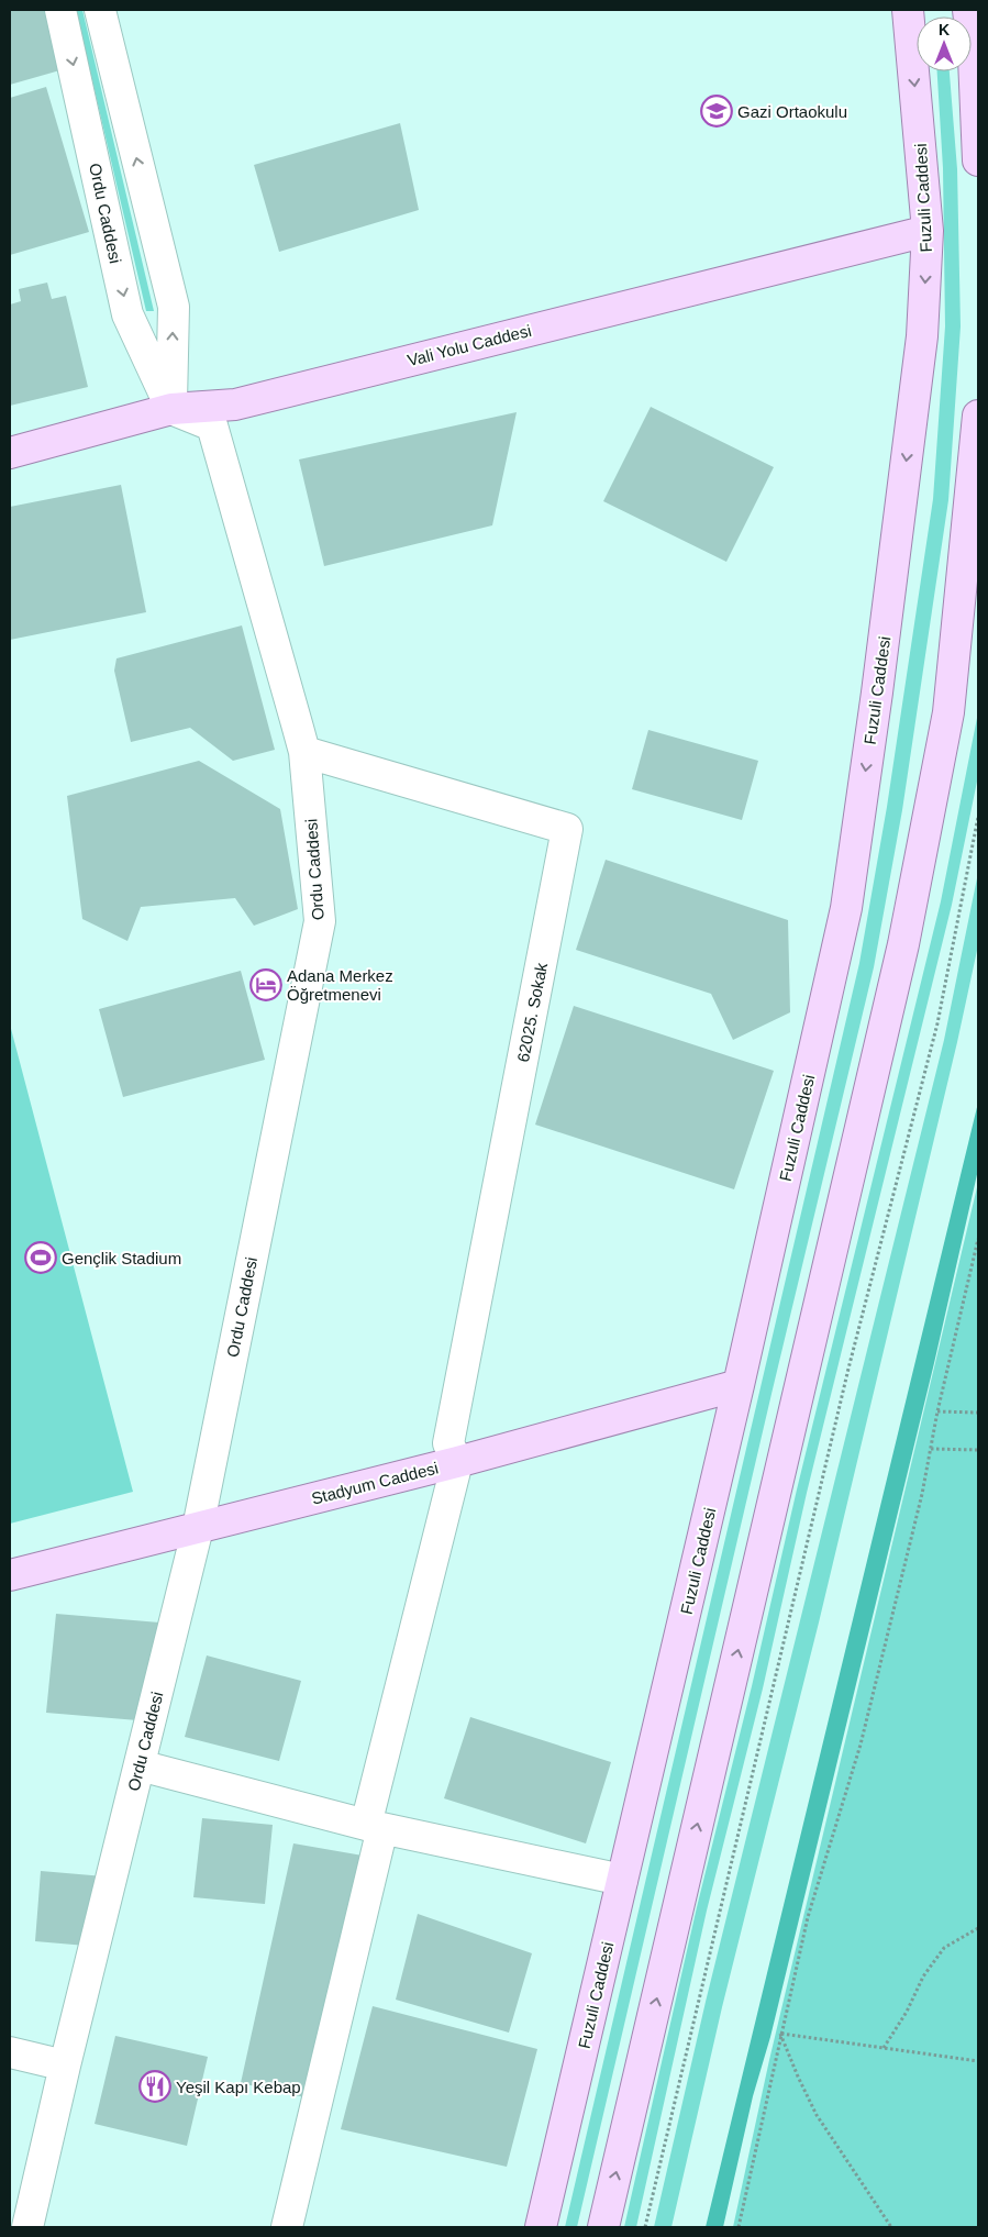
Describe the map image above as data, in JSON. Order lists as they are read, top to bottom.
{
  "streets": {
    "main road": ["Fuzuli Caddesi", "Vali Yolu Caddesi", "Stadyum Caddesi"],
    "street": ["Ordu Caddesi", "62025. Sokak"]
  },
  "crossings": [
    ["Fuzuli Caddesi", "Vali Yolu Caddesi"],
    ["Fuzuli Caddesi", "Stadyum Caddesi"],
    ["Ordu Caddesi", "Vali Yolu Caddesi"],
    ["Ordu Caddesi", "62025. Sokak"],
    ["Ordu Caddesi", "Stadyum Caddesi"],
    ["62025. Sokak", "Stadyum Caddesi"]
  ],
  "places": {
    "school or university": ["Gazi Ortaokulu"],
    "hotel": ["Adana Merkez Öğretmenevi"],
    "sports": ["Gençlik Stadium"],
    "restaurant": ["Yeşil Kapı Kebap"]
  },
  "north": "top"
}
